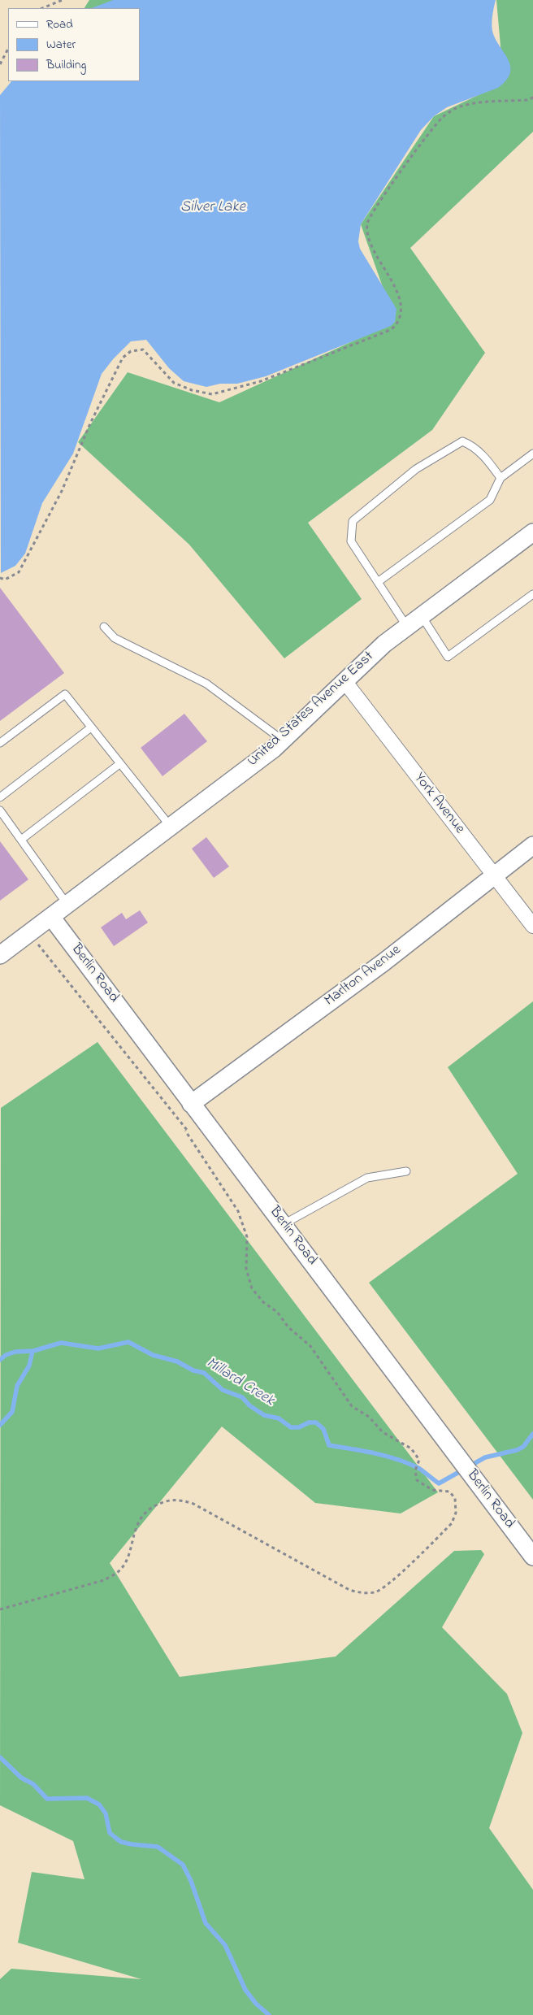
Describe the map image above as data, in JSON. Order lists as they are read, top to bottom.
{
  "streets": {
    "street": [
      "United States Avenue East",
      "York Avenue",
      "Berlin Road",
      "Marlton Avenue"
    ]
  },
  "crossings": [
    ["United States Avenue East", "York Avenue"],
    ["United States Avenue East", "Berlin Road"],
    ["York Avenue", "Marlton Avenue"],
    ["Berlin Road", "Marlton Avenue"]
  ],
  "water": ["Silver Lake", "Millard Creek"],
  "legend": ["Road", "Water", "Building"]
}
